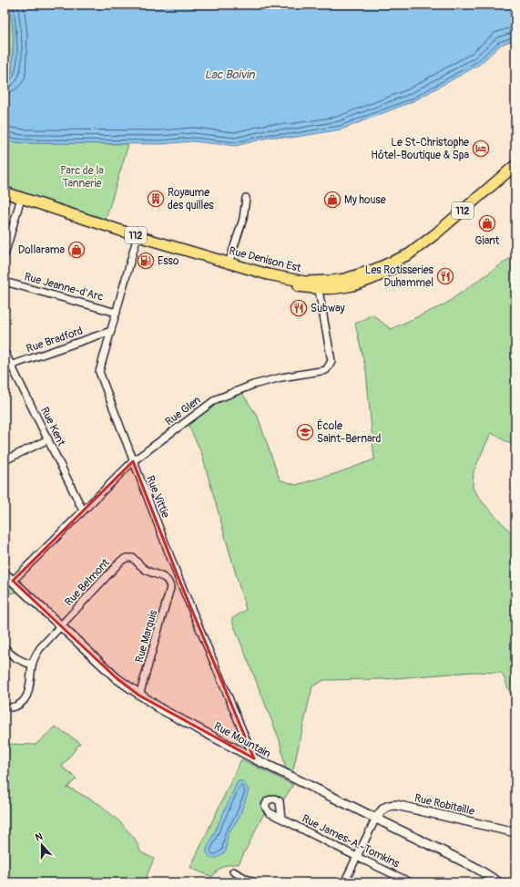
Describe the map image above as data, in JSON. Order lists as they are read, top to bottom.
{
  "streets": {
    "main road": ["112", "Rue Denison Est"],
    "street": [
      "Rue Jeanne-d'Arc",
      "Rue Bradford",
      "Rue Glen",
      "Rue Kent",
      "Rue Vittie",
      "Rue Belmont",
      "Rue Marquis",
      "Rue Mountain",
      "Rue Robitaille",
      "Rue James-A.-Tomkins"
    ]
  },
  "crossings": [
    ["Rue Denison Est", "Rue Glen"],
    ["Rue Denison Est", "Rue Vittie"],
    ["Rue Jeanne-d'Arc", "Rue Vittie"],
    ["Rue Bradford", "Rue Kent"],
    ["Rue Bradford", "Rue Vittie"],
    ["Rue Glen", "Rue Kent"],
    ["Rue Glen", "Rue Vittie"],
    ["Rue Glen", "Rue Mountain"],
    ["Rue Vittie", "Rue Mountain"],
    ["Rue Belmont", "Rue Marquis"],
    ["Rue Belmont", "Rue Mountain"],
    ["Rue Marquis", "Rue Mountain"],
    ["Rue Mountain", "Rue Robitaille"]
  ],
  "water": ["Lac Boivin"],
  "parks": ["Parc de la Tannerie"],
  "places": {
    "hotel": ["Le St-Christophe Hôtel-Boutique & Spa"],
    "building": ["Royaume des quilles"],
    "shop": ["My house", "Giant", "Dollarama"],
    "fuel station": ["Esso"],
    "restaurant": ["Les Rotisseries Duhammel", "Subway"],
    "school or university": ["École Saint-Bernard"]
  },
  "north": "top"
}
